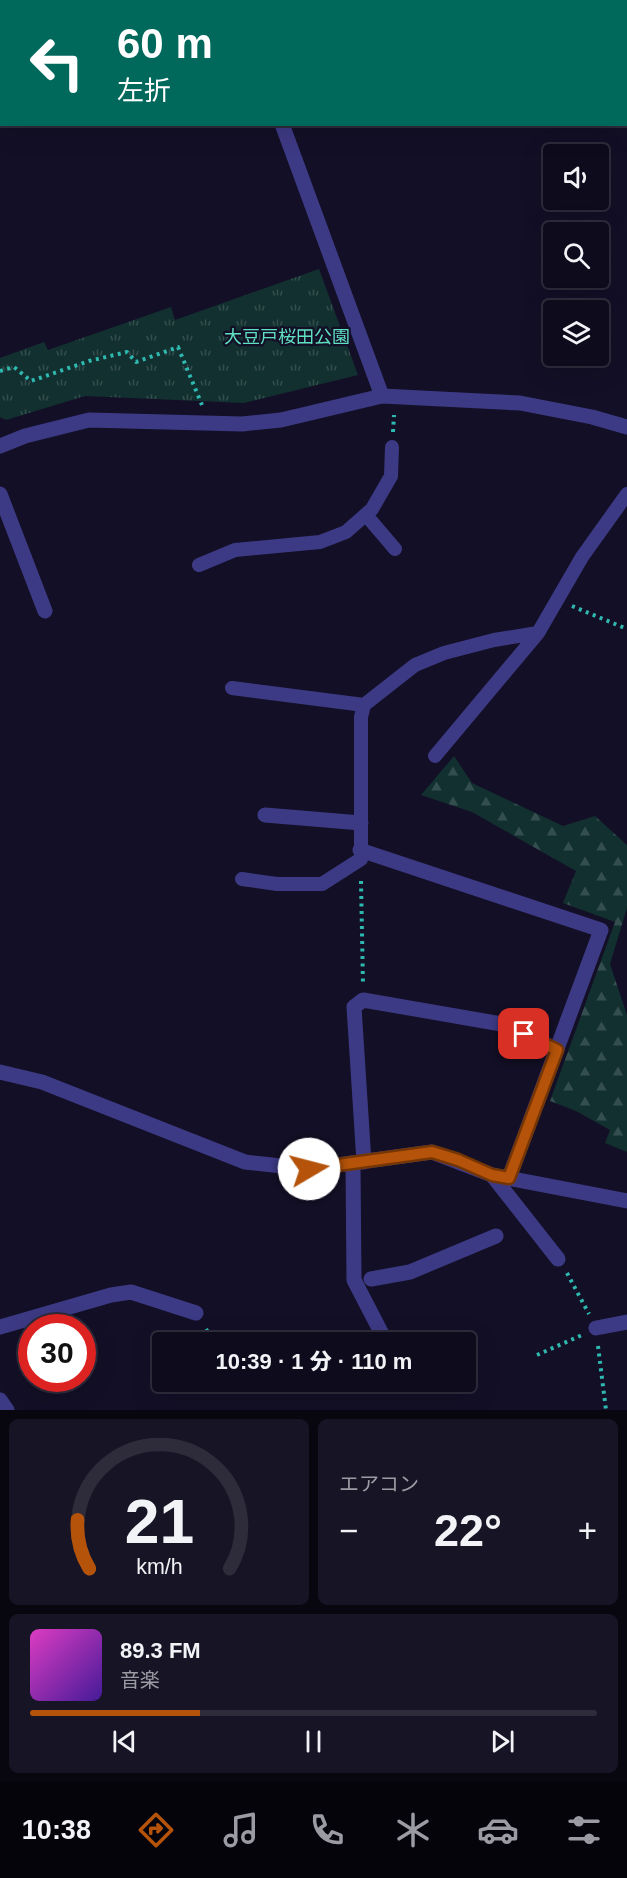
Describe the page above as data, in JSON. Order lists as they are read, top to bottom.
{
  "parks": ["大豆戸桜田公園"],
  "page": {
    "turn": ["60 m", "左折"],
    "limit": "30",
    "trip": "10:39 · 1 分 · 110 m",
    "tile": "エアコン",
    "heat": ["−", "22°", "+"],
    "song": ["89.3 FM", "音楽"],
    "tabs": "10:38",
    "gauge": ["21", "km/h"]
  }
}
